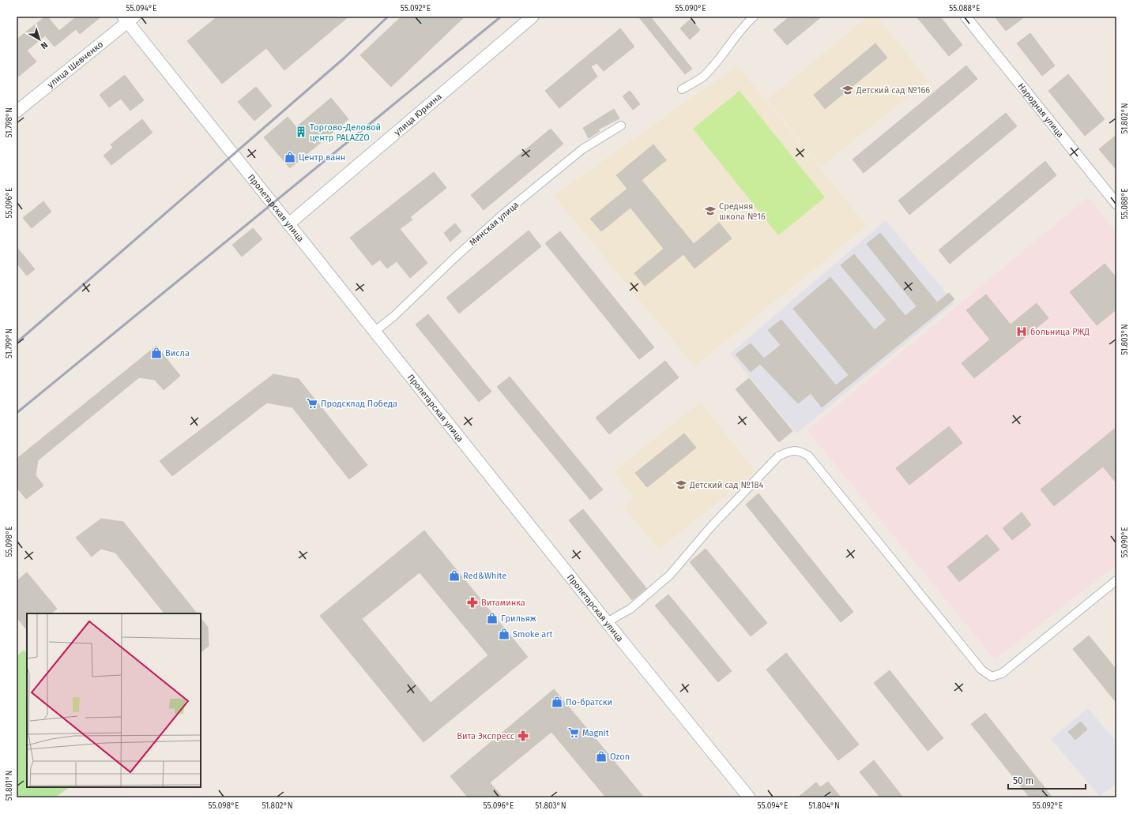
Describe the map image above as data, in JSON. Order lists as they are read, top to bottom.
{
  "streets": {
    "main road": ["улица Шевченко", "улица Юркина", "Пролетарская улица"],
    "street": ["Народная улица", "Минская улица"]
  },
  "crossings": [
    ["улица Шевченко", "Пролетарская улица"],
    ["улица Юркина", "Пролетарская улица"],
    ["Пролетарская улица", "Минская улица"]
  ],
  "places": {
    "school or university": ["Детский сад №166", "Средняя школа №16", "Детский сад №184"],
    "building": ["Торгово-Деловой центр PALAZZO"],
    "shop": [
      "Центр ванн",
      "Висла",
      "Red&White",
      "Грильяж",
      "Smoke art",
      "По-братски",
      "Ozon"
    ],
    "hospital": ["больница РЖД"],
    "supermarket": ["Продсклад Победа", "Magnit"],
    "pharmacy": ["Витаминка", "Вита Экспресс"]
  },
  "scale_bar": "50 m",
  "north": "bottom right",
  "coordinates": [
    "55.094°E",
    "55.092°E",
    "55.090°E",
    "55.088°E",
    "51.802°N",
    "51.798°N",
    "55.096°E",
    "51.803°N",
    "51.799°N",
    "55.098°E",
    "51.801°N",
    "51.804°N"
  ]
}
